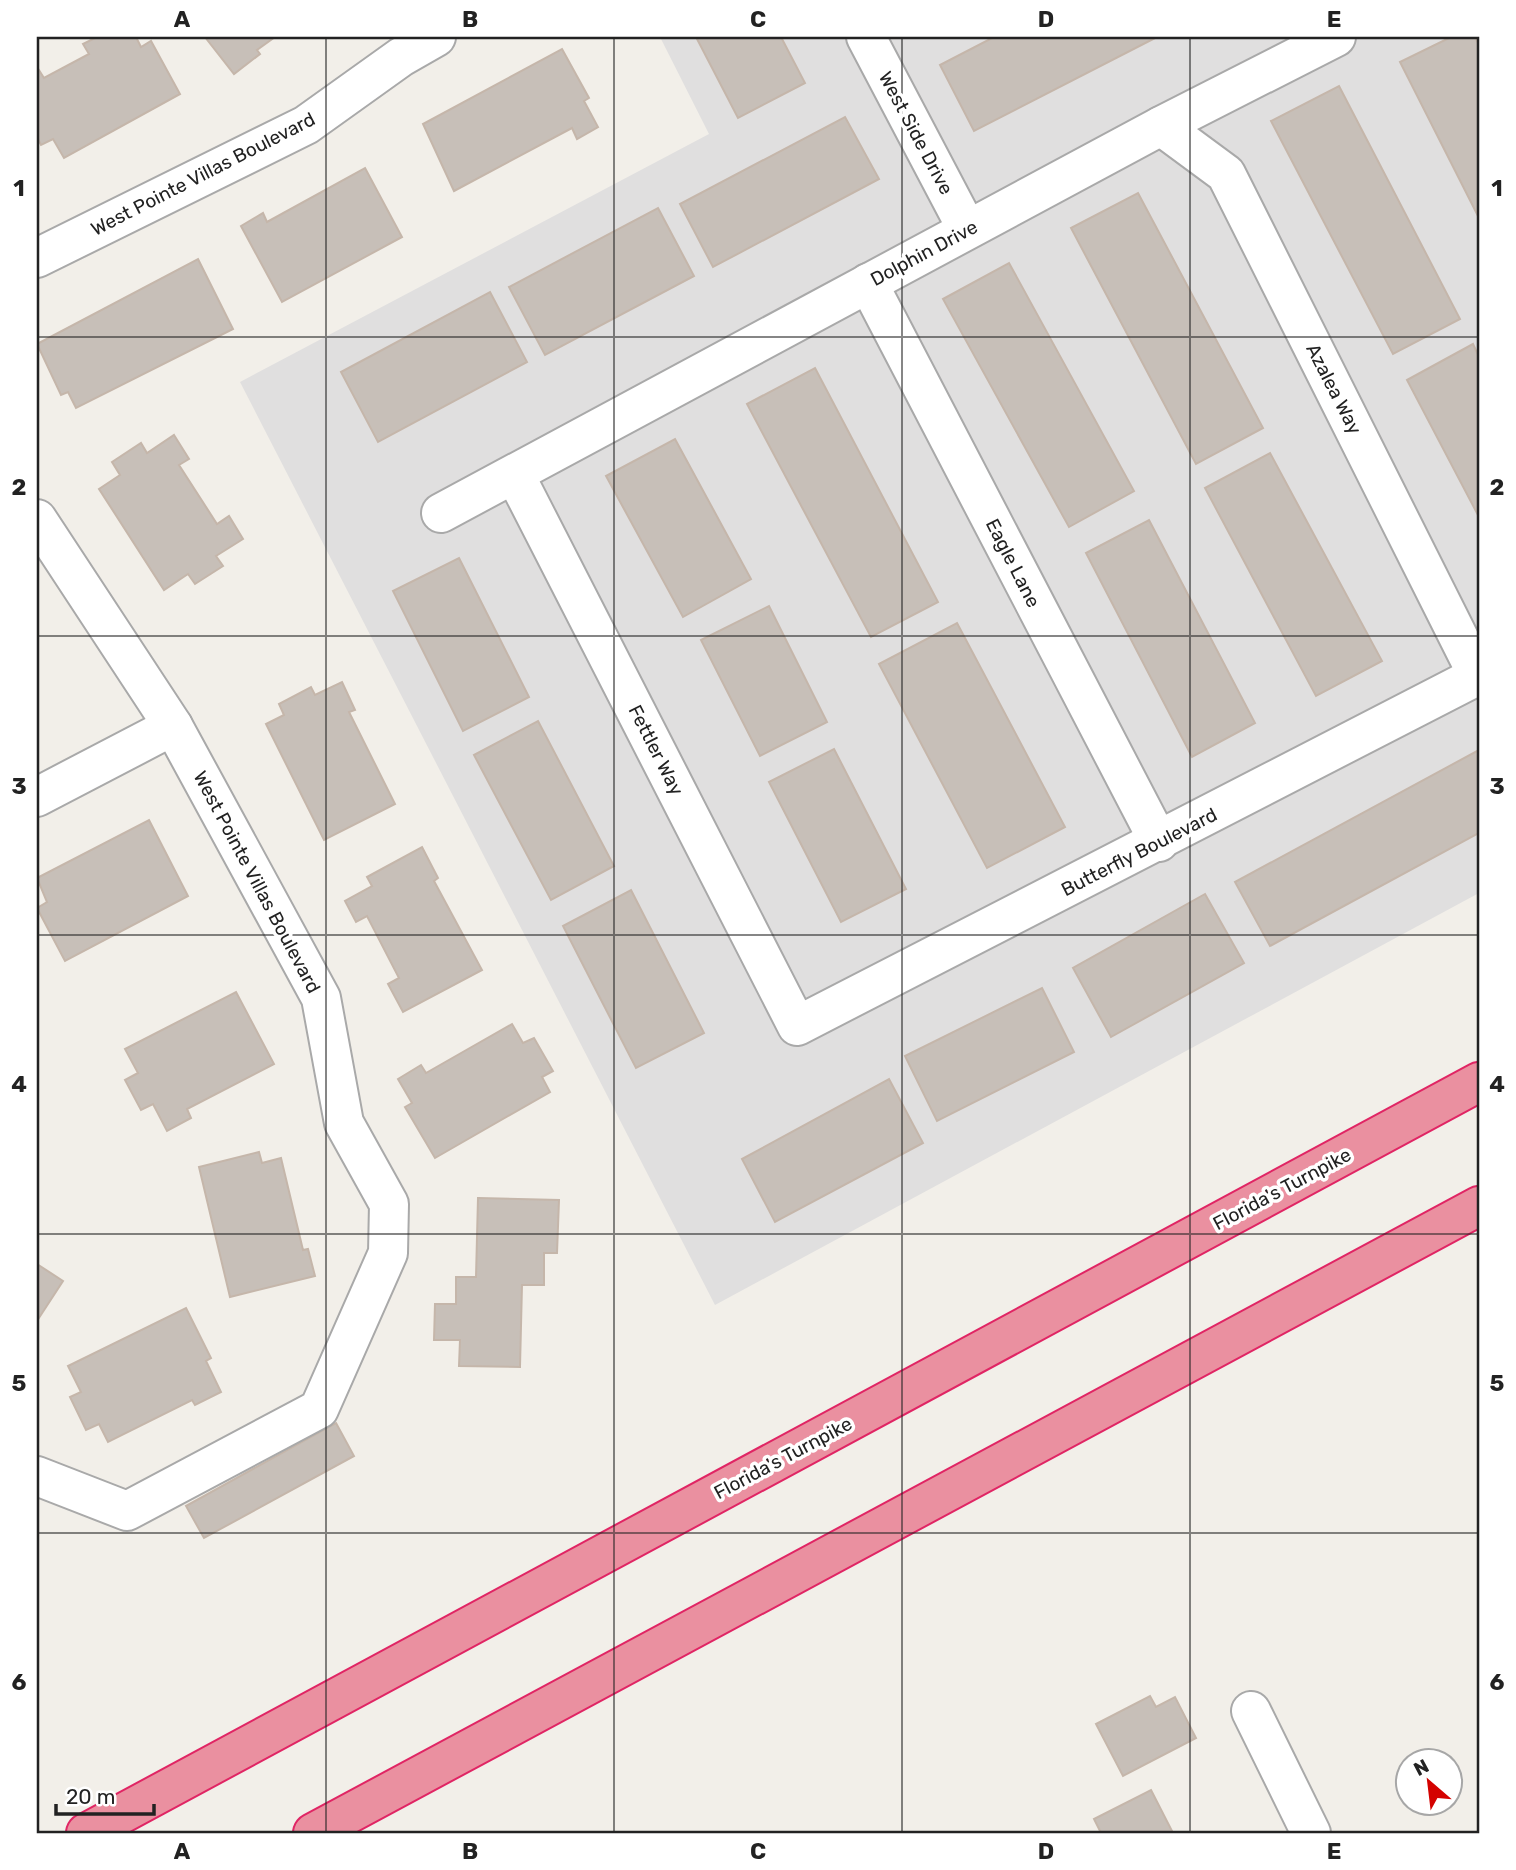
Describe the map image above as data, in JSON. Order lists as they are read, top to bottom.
{
  "streets": {
    "highway": ["Florida's Turnpike"],
    "street": [
      "West Side Drive",
      "West Pointe Villas Boulevard",
      "Dolphin Drive",
      "Azalea Way",
      "Eagle Lane",
      "Fettler Way",
      "Butterfly Boulevard"
    ]
  },
  "crossings": [
    ["West Side Drive", "Dolphin Drive"],
    ["Dolphin Drive", "Azalea Way"],
    ["Dolphin Drive", "Eagle Lane"],
    ["Dolphin Drive", "Fettler Way"],
    ["Azalea Way", "Butterfly Boulevard"],
    ["Eagle Lane", "Butterfly Boulevard"],
    ["Fettler Way", "Butterfly Boulevard"]
  ],
  "scale_bar": "20 m",
  "north": "top left",
  "grid": {
    "columns": [
      "A",
      "B",
      "C",
      "D",
      "E"
    ],
    "rows": [
      "1",
      "2",
      "3",
      "4",
      "5",
      "6"
    ]
  }
}
